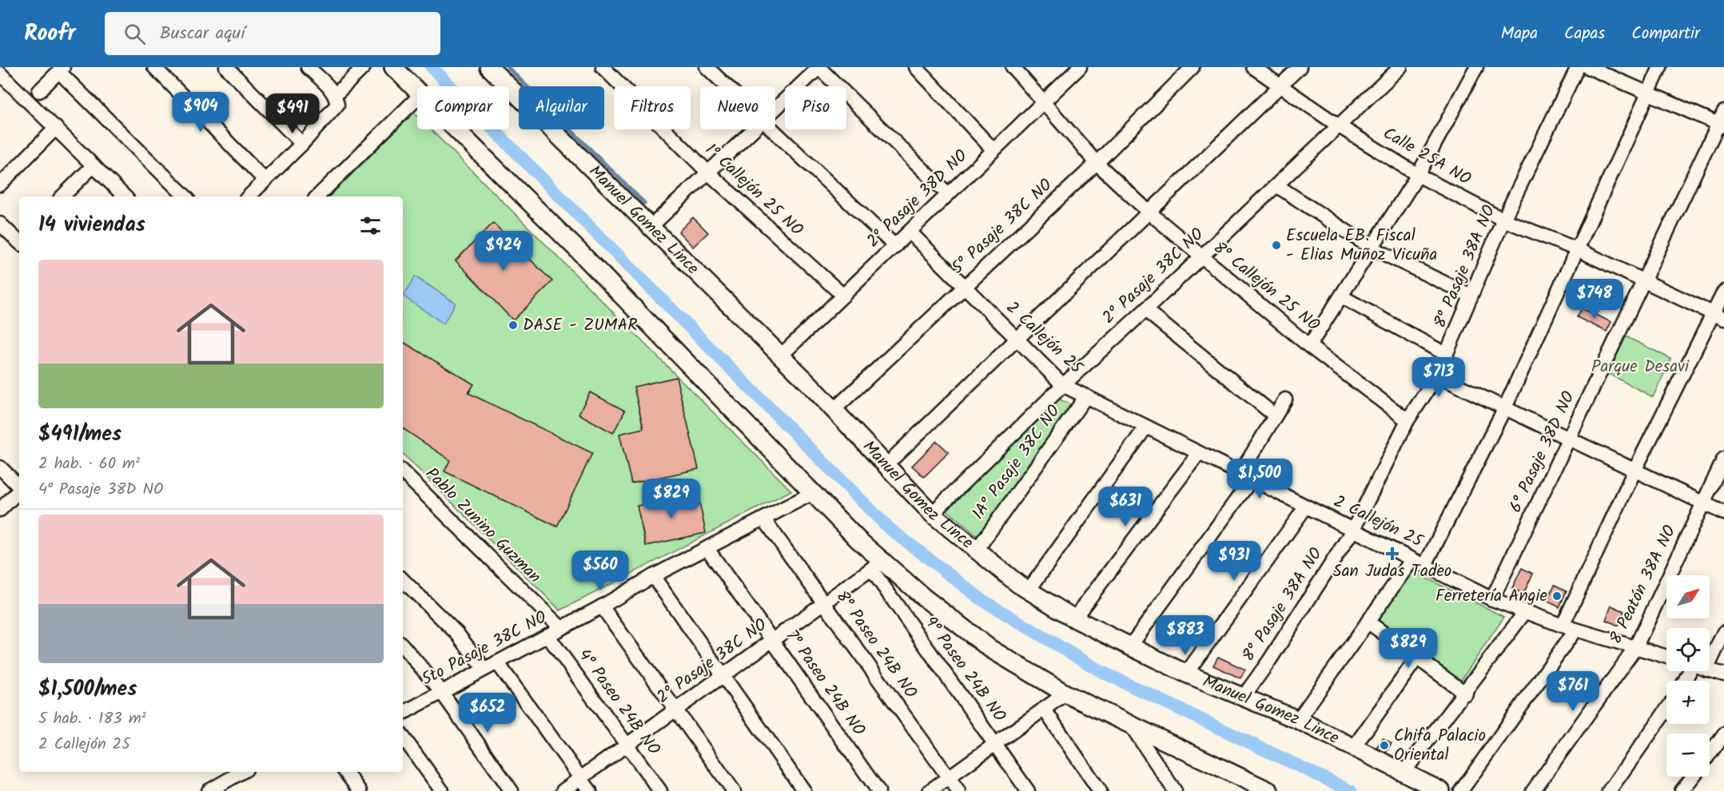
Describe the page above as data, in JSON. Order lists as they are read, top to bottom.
{
  "streets": {
    "main road": ["Manuel Gomez Lince"],
    "street": [
      "Calle 25A NO",
      "1° Callejón 25 NO",
      "2° Pasaje 38D NO",
      "5° Pasaje 38C NO",
      "8° Pasaje 38A NO",
      "2° Pasaje 38C NO",
      "8° Callejón 25 NO",
      "2 Callejón 25",
      "6° Pasaje 38D NO",
      "1A° Pasaje 38C NO",
      "Pablo Zunino Guzman",
      "8 Peatón 38A NO",
      "8° Paseo 24B NO",
      "5to Pasaje 38C NO",
      "9° Paseo 24B NO",
      "7° Paseo 24B NO",
      "4° Paseo 24B NO"
    ]
  },
  "crossings": [
    ["Calle 25A NO", "8° Pasaje 38A NO"],
    ["Calle 25A NO", "2° Pasaje 38C NO"],
    ["Calle 25A NO", "6° Pasaje 38D NO"],
    ["1° Callejón 25 NO", "2° Pasaje 38D NO"],
    ["2° Pasaje 38D NO", "Manuel Gomez Lince"],
    ["2° Pasaje 38D NO", "8° Callejón 25 NO"],
    ["2° Pasaje 38D NO", "2 Callejón 25"],
    ["Manuel Gomez Lince", "5° Pasaje 38C NO"],
    ["Manuel Gomez Lince", "8° Pasaje 38A NO"],
    ["Manuel Gomez Lince", "2° Pasaje 38C NO"],
    ["Manuel Gomez Lince", "1A° Pasaje 38C NO"],
    ["5° Pasaje 38C NO", "8° Callejón 25 NO"],
    ["5° Pasaje 38C NO", "2 Callejón 25"],
    ["8° Pasaje 38A NO", "8° Callejón 25 NO"],
    ["8° Pasaje 38A NO", "2 Callejón 25"],
    ["2° Pasaje 38C NO", "8° Callejón 25 NO"],
    ["2° Pasaje 38C NO", "2 Callejón 25"],
    ["2° Pasaje 38C NO", "8° Paseo 24B NO"],
    ["2° Pasaje 38C NO", "9° Paseo 24B NO"],
    ["2° Pasaje 38C NO", "7° Paseo 24B NO"],
    ["2° Pasaje 38C NO", "4° Paseo 24B NO"],
    ["2 Callejón 25", "6° Pasaje 38D NO"],
    ["2 Callejón 25", "1A° Pasaje 38C NO"],
    ["2 Callejón 25", "8 Peatón 38A NO"],
    ["Pablo Zunino Guzman", "5to Pasaje 38C NO"],
    ["8° Paseo 24B NO", "5to Pasaje 38C NO"],
    ["5to Pasaje 38C NO", "7° Paseo 24B NO"],
    ["5to Pasaje 38C NO", "4° Paseo 24B NO"]
  ],
  "parks": ["Parque Desavi"],
  "places": {
    "other": [
      "Escuela EB. Fiscal - Elias Muñoz Vicuña",
      "DASE - ZUMAR",
      "Ferretería Angie",
      "Chifa Palacio Oriental"
    ],
    "health": ["San Judas Tadeo"]
  },
  "north": "top right",
  "page": {
    "header": "Roofr",
    "search": "Buscar aquí",
    "nav": ["Mapa", "Capas", "Compartir"],
    "chip": [
      "Comprar",
      "Alquilar",
      "Filtros",
      "Nuevo",
      "Piso"
    ],
    "price": [
      "$904",
      "$491",
      "$924",
      "$748",
      "$713",
      "$1,500",
      "$829",
      "$631",
      "$931",
      "$560",
      "$883",
      "$829",
      "$761",
      "$652"
    ],
    "heading": "14 viviendas",
    "list": [
      {
        "name": "$491/mes",
        "note": "2 hab. · 60 m² · 4° Pasaje 38D NO"
      },
      {
        "name": "$1,500/mes",
        "note": "5 hab. · 183 m² · 2 Callejón 25"
      }
    ],
    "map_buttons": ["+", "−"]
  }
}
